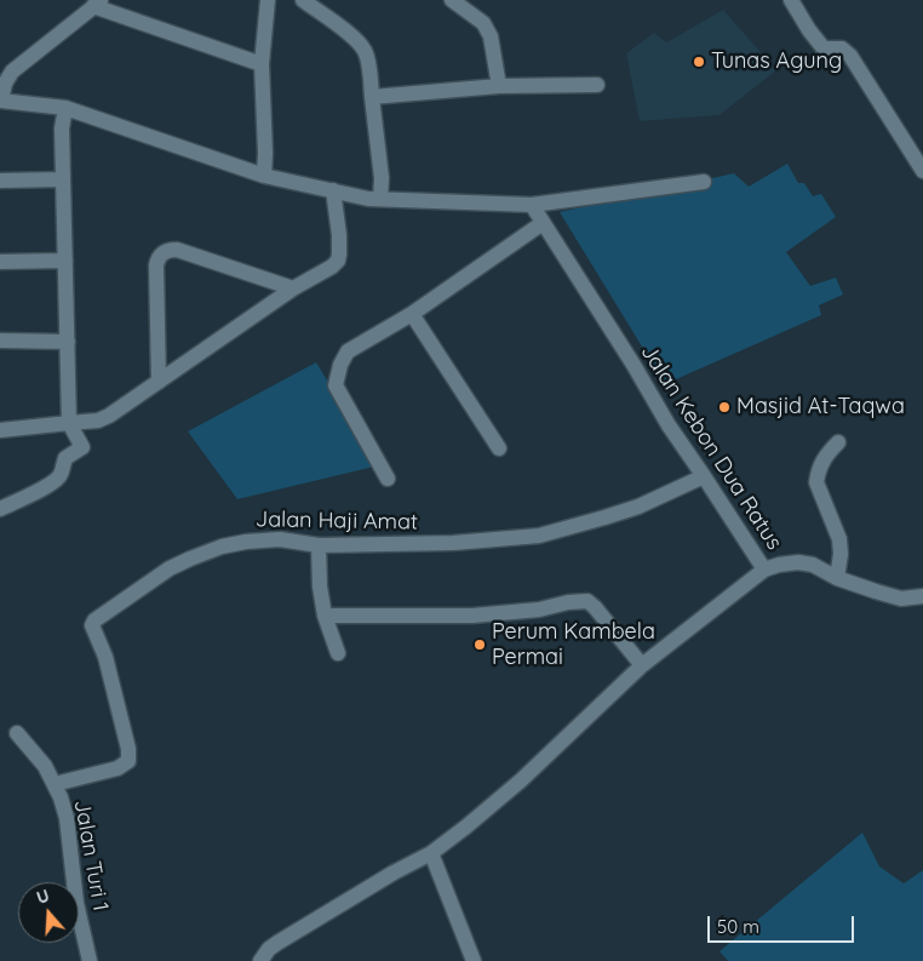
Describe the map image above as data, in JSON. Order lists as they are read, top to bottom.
{
  "streets": {
    "street": ["Jalan Kebon Dua Ratus", "Jalan Haji Amat", "Jalan Turi 1"]
  },
  "crossings": [
    ["Jalan Kebon Dua Ratus", "Jalan Haji Amat"],
    ["Jalan Haji Amat", "Jalan Turi 1"]
  ],
  "places": ["Tunas Agung", "Masjid At-Taqwa", "Perum Kambela Permai"],
  "scale_bar": "50 m",
  "north": "top"
}
